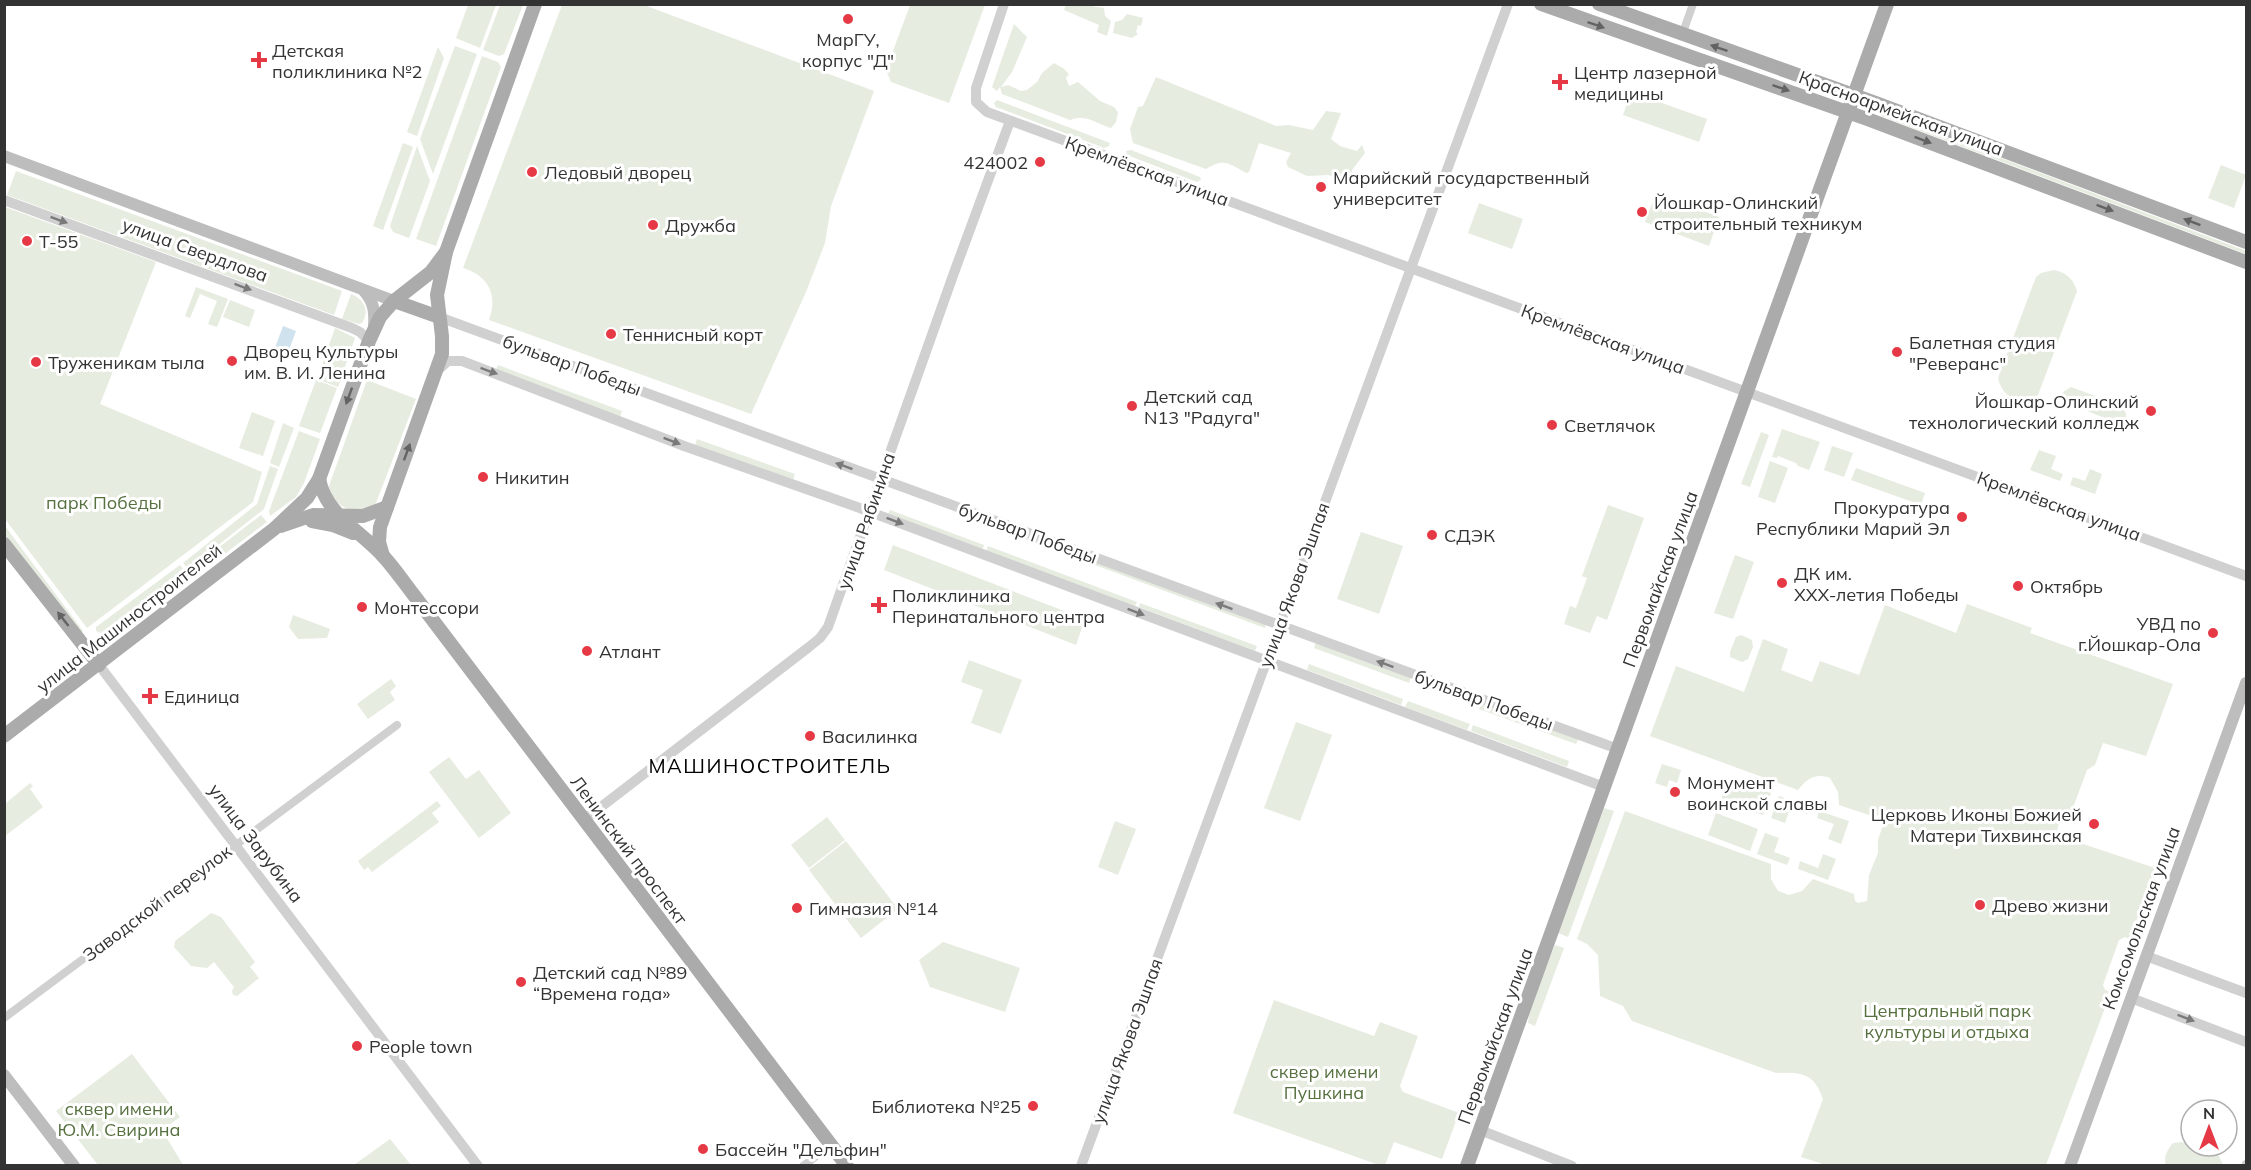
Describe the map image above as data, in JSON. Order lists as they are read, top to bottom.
{
  "streets": {
    "main road": [
      "Красноармейская улица",
      "улица Свердлова",
      "Первомайская улица",
      "улица Машиностроителей",
      "улица Зарубина",
      "Ленинский проспект",
      "Комсомольская улица"
    ],
    "street": [
      "Кремлёвская улица",
      "бульвар Победы",
      "улица Рябинина",
      "улица Якова Эшпая",
      "Заводской переулок"
    ]
  },
  "crossings": [
    ["Красноармейская улица", "Первомайская улица"],
    ["Кремлёвская улица", "улица Рябинина"],
    ["Кремлёвская улица", "Первомайская улица"],
    ["Кремлёвская улица", "улица Якова Эшпая"],
    ["улица Свердлова", "улица Машиностроителей"],
    ["бульвар Победы", "улица Рябинина"],
    ["бульвар Победы", "Первомайская улица"],
    ["бульвар Победы", "улица Якова Эшпая"],
    ["улица Рябинина", "Ленинский проспект"],
    ["улица Машиностроителей", "улица Зарубина"],
    ["улица Машиностроителей", "Ленинский проспект"],
    ["улица Зарубина", "Заводской переулок"]
  ],
  "districts": ["МАШИНОСТРОИТЕЛЬ"],
  "parks": [
    "парк Победы",
    "Центральный парк культуры и отдыха",
    "сквер имени Пушкина",
    "сквер имени Ю.М. Свирина"
  ],
  "places": {
    "other": [
      "МарГУ, корпус \"Д\"",
      "424002",
      "Ледовый дворец",
      "Марийский государственный университет",
      "Йошкар-Олинский строительный техникум",
      "Дружба",
      "Т-55",
      "Теннисный корт",
      "Балетная студия \"Реверанс\"",
      "Дворец Культуры им. В. И. Ленина",
      "Труженикам тыла",
      "Детский сад N13 \"Радуга\"",
      "Йошкар-Олинский технологический колледж",
      "Светлячок",
      "Никитин",
      "Прокуратура Республики Марий Эл",
      "СДЭК",
      "ДК им. ХХХ-летия Победы",
      "Октябрь",
      "Монтессори",
      "УВД по г.Йошкар-Ола",
      "Атлант",
      "Василинка",
      "Монумент воинской славы",
      "Церковь Иконы Божией Матери Тихвинская",
      "Древо жизни",
      "Гимназия №14",
      "Детский сад №89 “Времена года»",
      "People town",
      "Библиотека №25",
      "Бассейн \"Дельфин\""
    ],
    "health": [
      "Детская поликлиника №2",
      "Центр лазерной медицины",
      "Поликлиника Перинатального центра",
      "Единица"
    ]
  },
  "north": "top"
}
